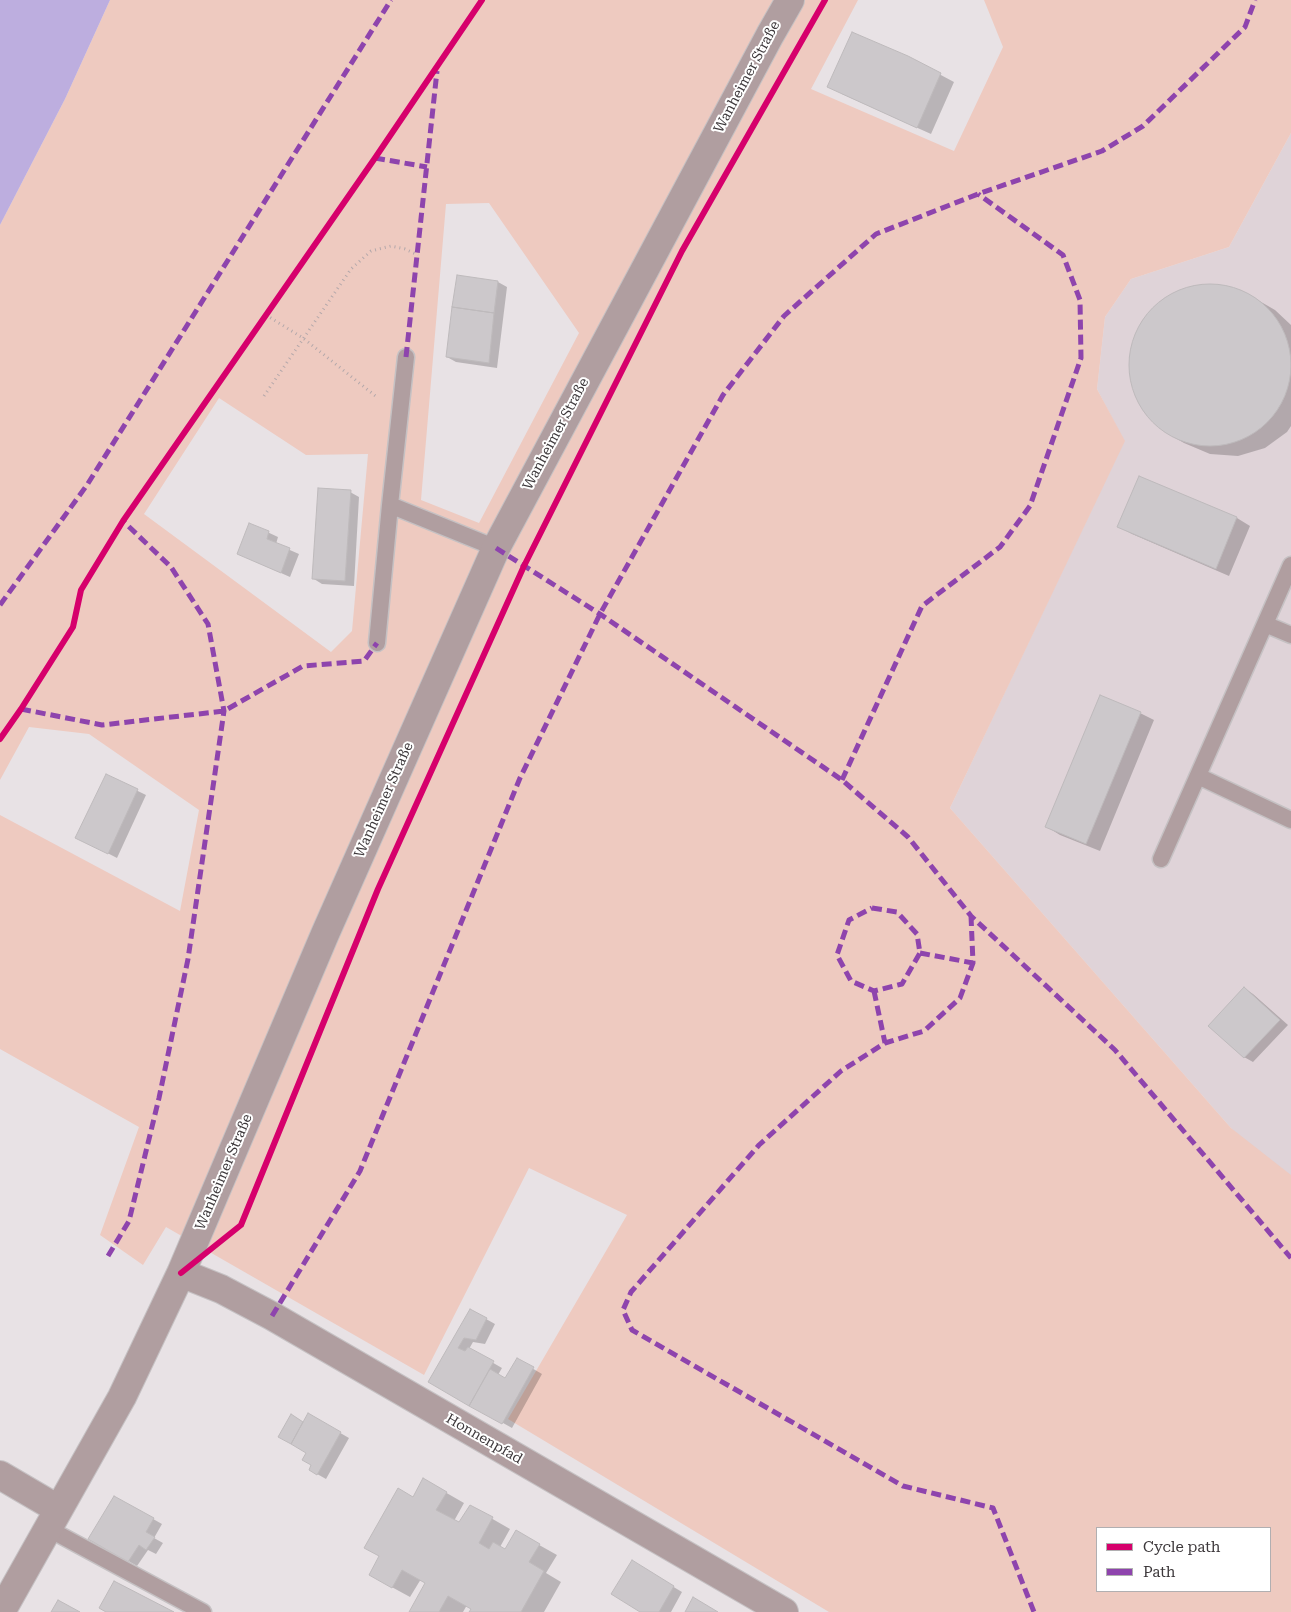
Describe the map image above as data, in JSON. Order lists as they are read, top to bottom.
{
  "streets": {
    "street": ["Wanheimer Straße", "Honnenpfad"]
  },
  "crossings": [
    ["Wanheimer Straße", "Honnenpfad"]
  ],
  "legend": ["Cycle path", "Path"]
}
